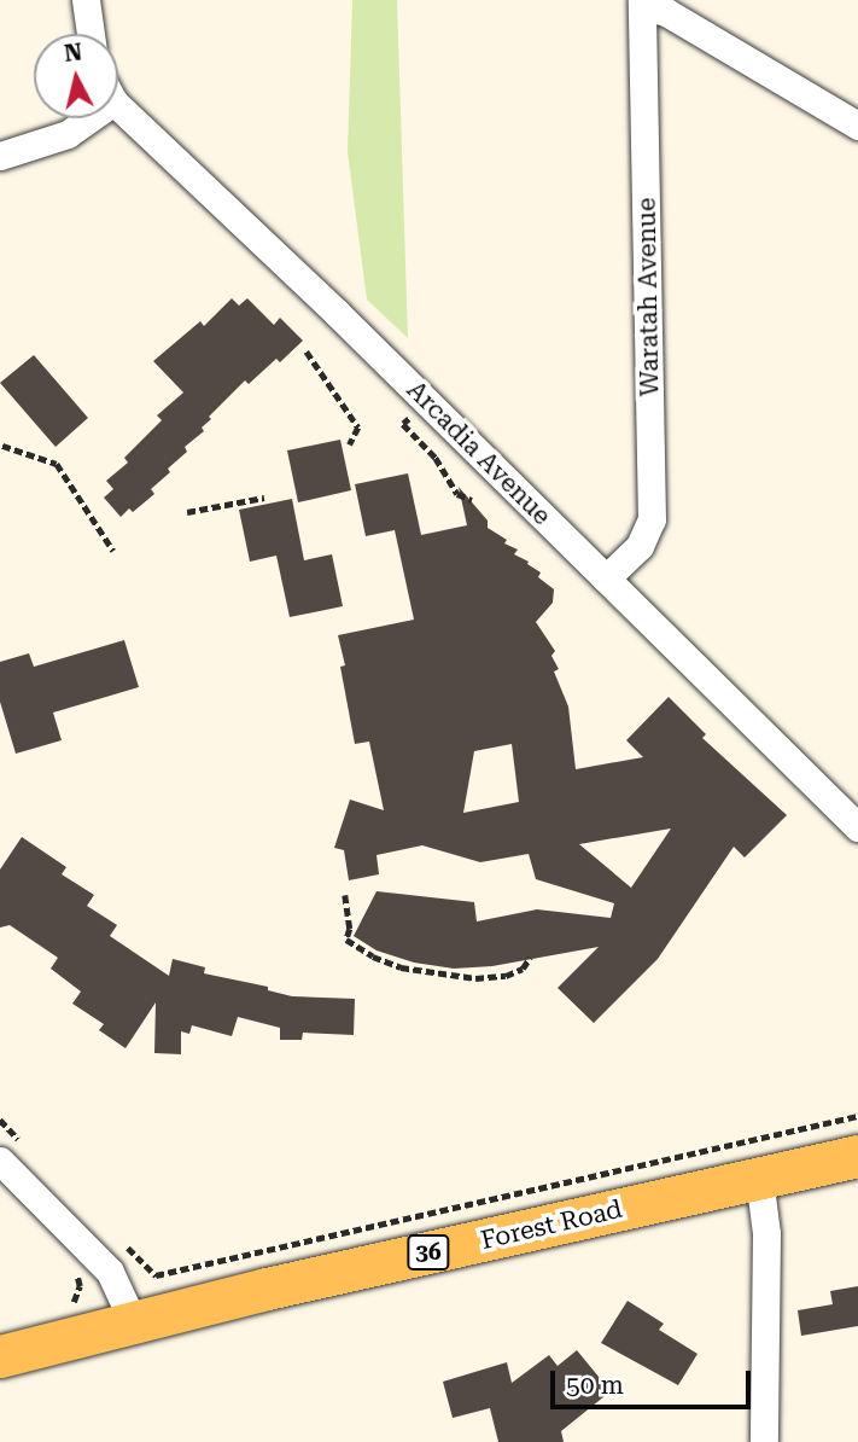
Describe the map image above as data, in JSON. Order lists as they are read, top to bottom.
{
  "streets": {
    "main road": ["Forest Road", "36"],
    "street": ["Waratah Avenue", "Arcadia Avenue"]
  },
  "crossings": [
    ["Waratah Avenue", "Arcadia Avenue"]
  ],
  "scale_bar": "50 m",
  "north": "top"
}
